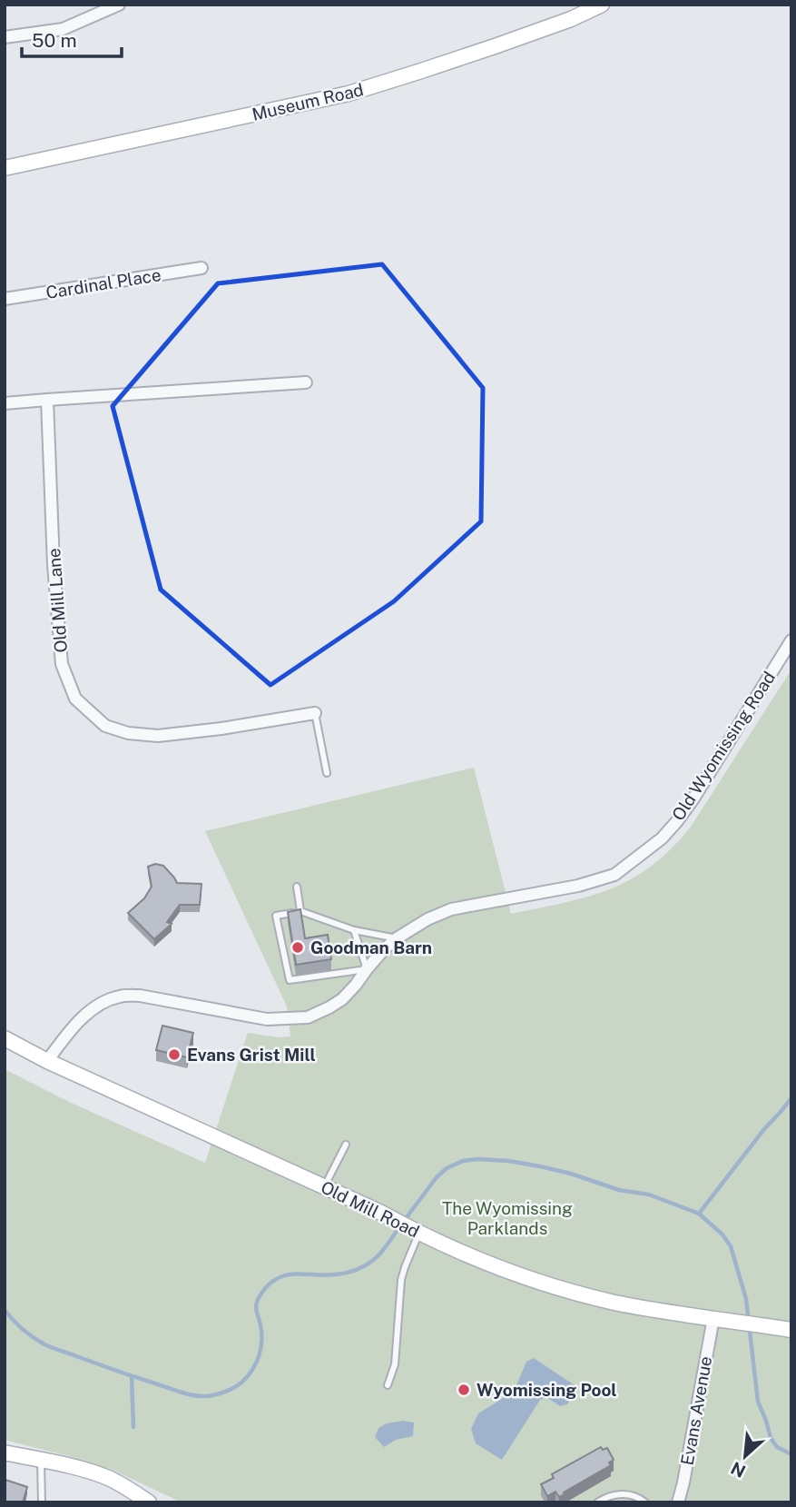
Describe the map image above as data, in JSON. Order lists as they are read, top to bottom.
{
  "streets": {
    "street": [
      "Museum Road",
      "Cardinal Place",
      "Old Mill Lane",
      "Old Wyomissing Road",
      "Old Mill Road",
      "Evans Avenue"
    ]
  },
  "crossings": [
    ["Old Wyomissing Road", "Old Mill Road"],
    ["Old Mill Road", "Evans Avenue"]
  ],
  "parks": ["The Wyomissing Parklands"],
  "places": ["Goodman Barn", "Evans Grist Mill", "Wyomissing Pool"],
  "scale_bar": "50 m",
  "north": "bottom left"
}
